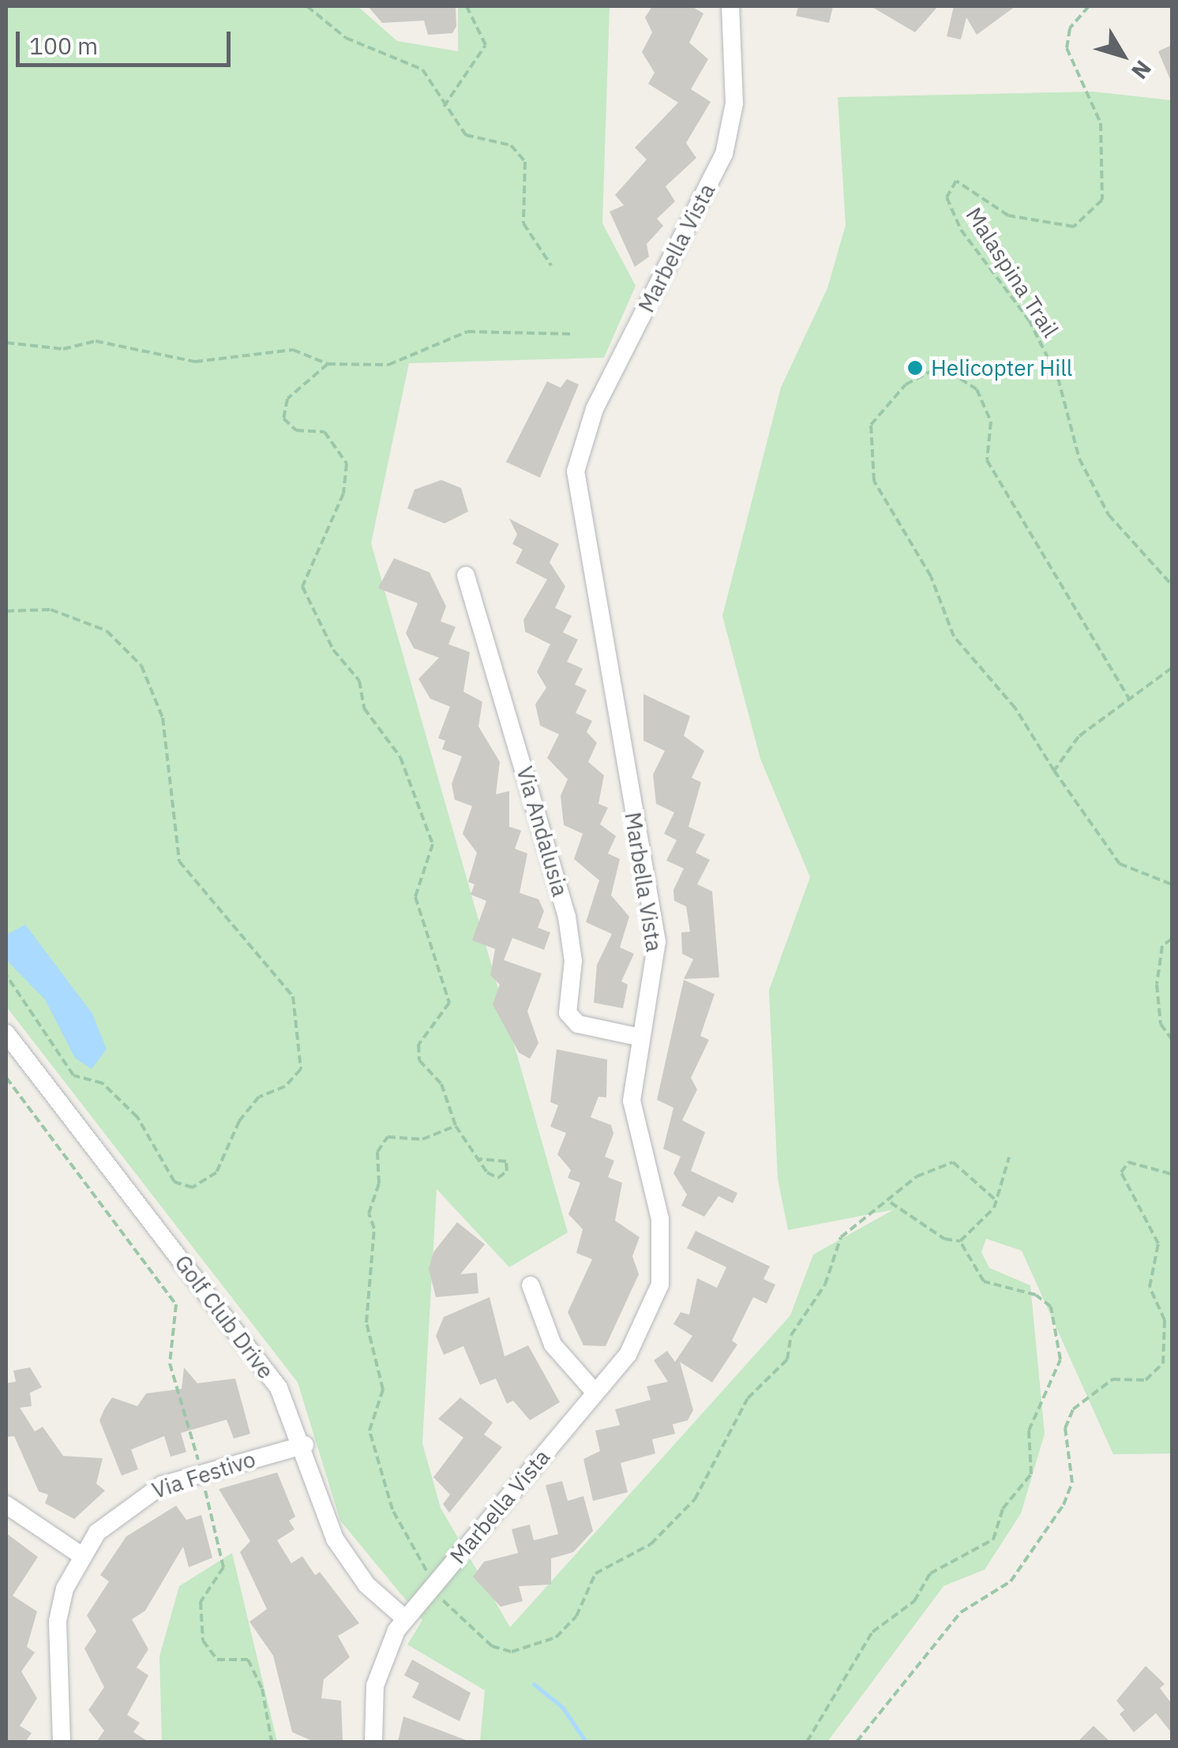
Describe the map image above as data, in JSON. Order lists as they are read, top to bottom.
{
  "streets": {
    "street": [
      "Marbella Vista",
      "Via Andalusia",
      "Golf Club Drive",
      "Via Festivo"
    ],
    "path": ["Malaspina Trail"]
  },
  "crossings": [
    ["Marbella Vista", "Via Andalusia"],
    ["Marbella Vista", "Golf Club Drive"],
    ["Golf Club Drive", "Via Festivo"]
  ],
  "places": ["Helicopter Hill"],
  "scale_bar": "100 m",
  "north": "bottom right"
}
